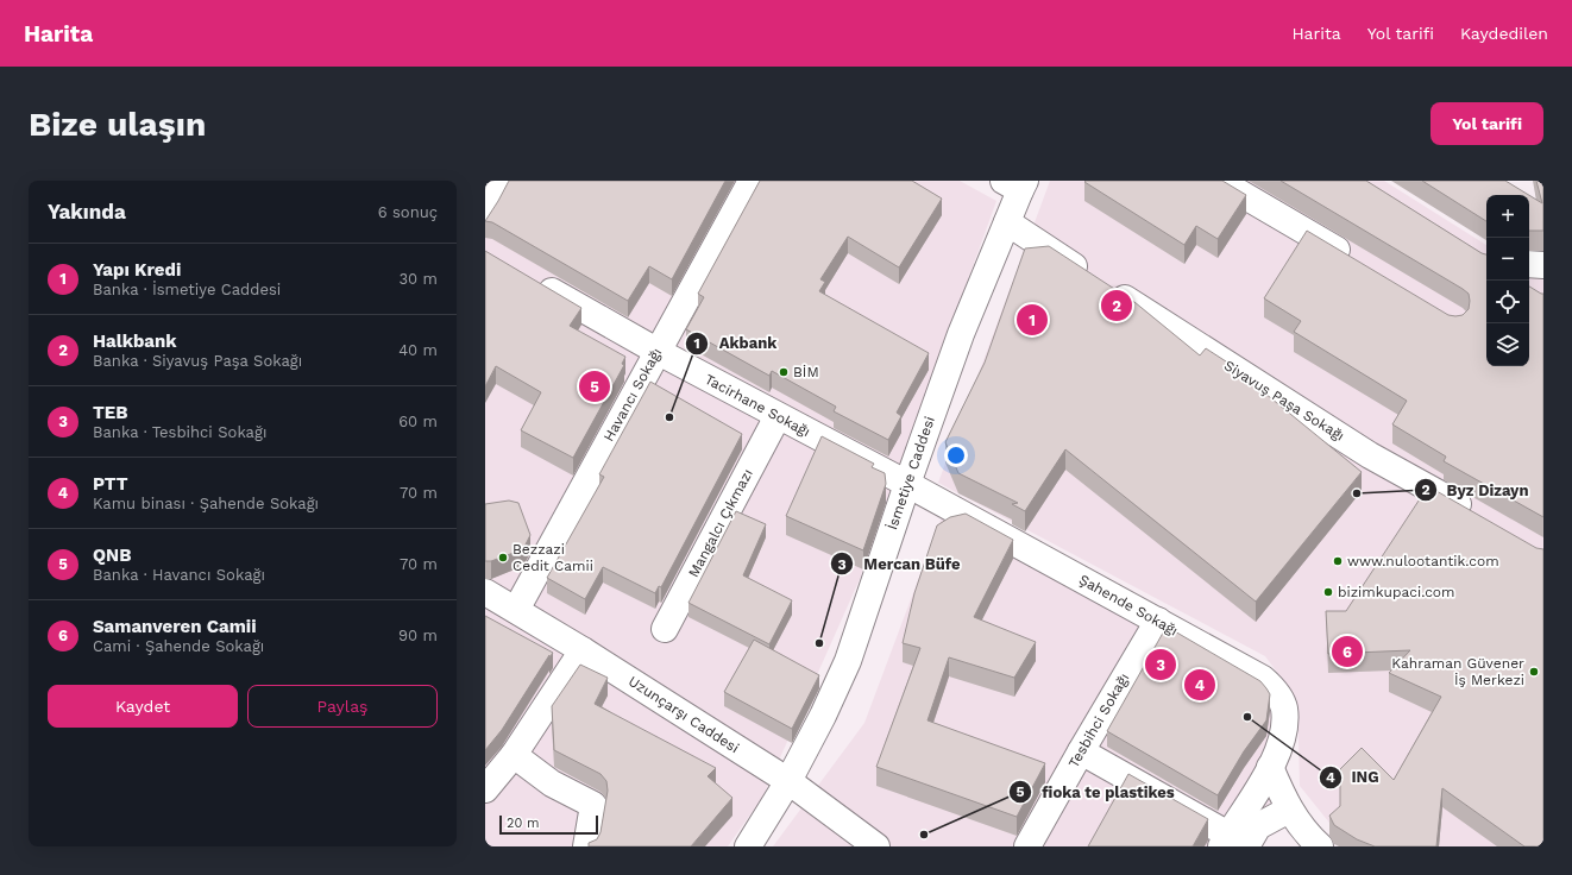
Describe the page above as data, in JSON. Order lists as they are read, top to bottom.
{
  "streets": {
    "street": [
      "Havancı Sokağı",
      "Siyavuş Paşa Sokağı",
      "Tacirhane Sokağı",
      "İsmetiye Caddesi",
      "Mangalcı Çıkmazı",
      "Şahende Sokağı",
      "Uzunçarşı Caddesi",
      "Tesbihci Sokağı"
    ]
  },
  "crossings": [
    ["Havancı Sokağı", "Tacirhane Sokağı"],
    ["Havancı Sokağı", "Uzunçarşı Caddesi"],
    ["Siyavuş Paşa Sokağı", "İsmetiye Caddesi"],
    ["Tacirhane Sokağı", "İsmetiye Caddesi"],
    ["Tacirhane Sokağı", "Mangalcı Çıkmazı"],
    ["Tacirhane Sokağı", "Şahende Sokağı"],
    ["İsmetiye Caddesi", "Şahende Sokağı"],
    ["İsmetiye Caddesi", "Uzunçarşı Caddesi"],
    ["Şahende Sokağı", "Tesbihci Sokağı"]
  ],
  "places": [
    "BİM",
    "Akbank",
    "Byz Dizayn",
    "Bezzazi Cedit Camii",
    "www.nulootantik.com",
    "bizimkupaci.com",
    "Mercan Büfe",
    "Kahraman Güvener İş Merkezi",
    "ING",
    "fioka te plastikes"
  ],
  "scale_bar": "20 m",
  "page": {
    "header": "Harita",
    "nav": ["Harita", "Yol tarifi", "Kaydedilen"],
    "buttons": [
      "Yol tarifi",
      ["Kaydet", "Paylaş"]
    ],
    "title": "Bize ulaşın",
    "heading": ["Yakında", "6 sonuç"],
    "map_buttons": ["+", "−"],
    "list": [
      {
        "mark": "1",
        "name": "Yapı Kredi",
        "note": "Banka · İsmetiye Caddesi",
        "value": "30 m"
      },
      {
        "mark": "2",
        "name": "Halkbank",
        "note": "Banka · Siyavuş Paşa Sokağı",
        "value": "40 m"
      },
      {
        "mark": "3",
        "name": "TEB",
        "note": "Banka · Tesbihci Sokağı",
        "value": "60 m"
      },
      {
        "mark": "4",
        "name": "PTT",
        "note": "Kamu binası · Şahende Sokağı",
        "value": "70 m"
      },
      {
        "mark": "5",
        "name": "QNB",
        "note": "Banka · Havancı Sokağı",
        "value": "70 m"
      },
      {
        "mark": "6",
        "name": "Samanveren Camii",
        "note": "Cami · Şahende Sokağı",
        "value": "90 m"
      }
    ],
    "pins": [
      "2",
      "1",
      "5",
      "6",
      "3",
      "4"
    ],
    "scale": "20 m"
  }
}
